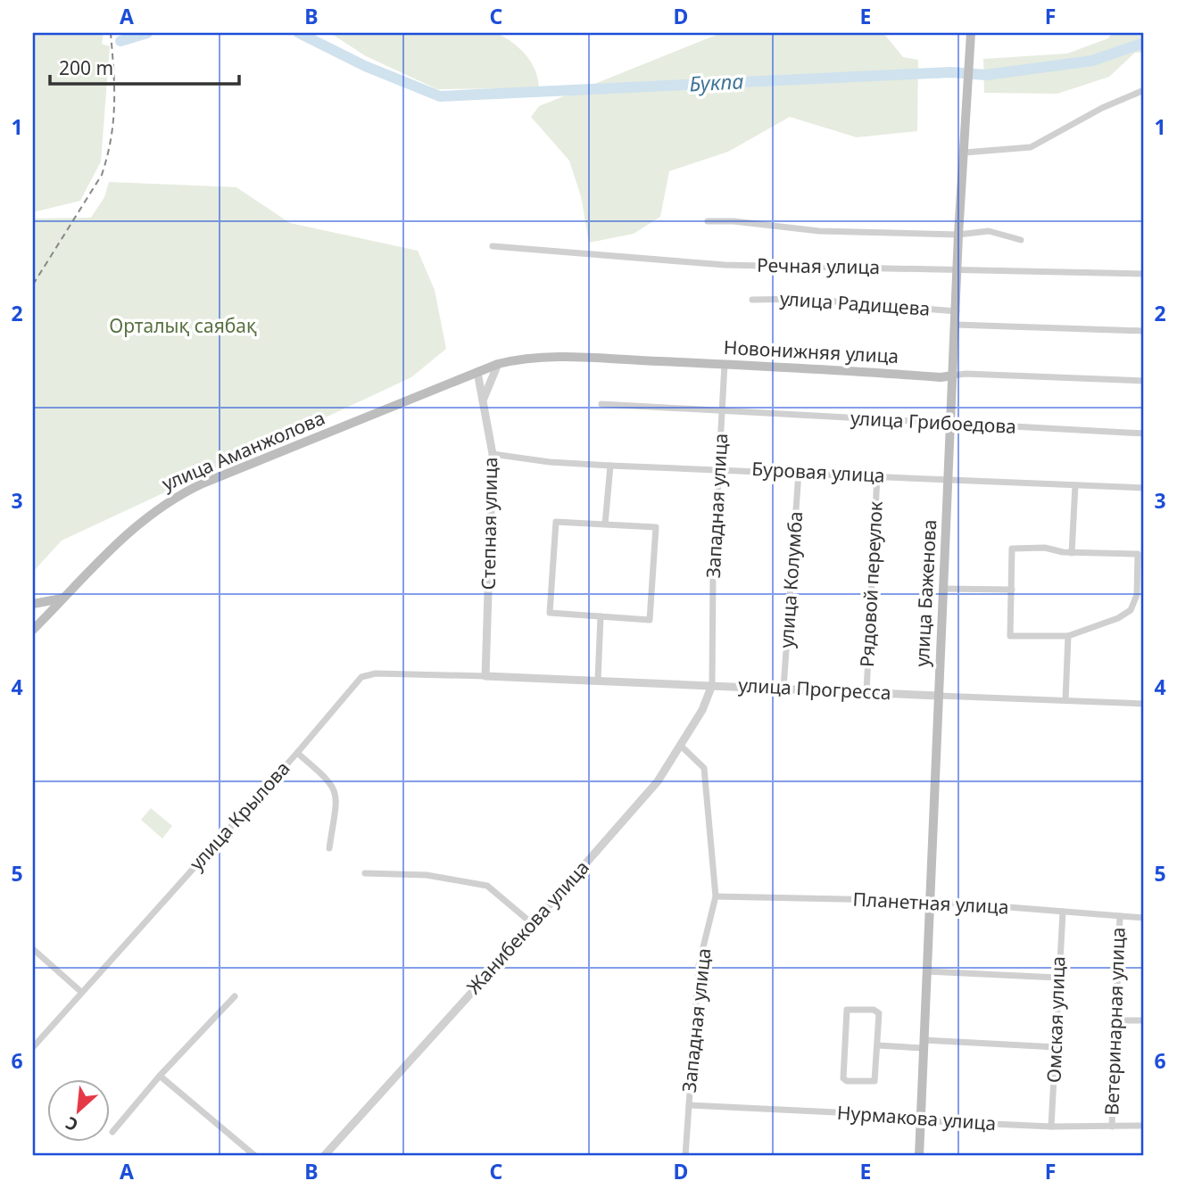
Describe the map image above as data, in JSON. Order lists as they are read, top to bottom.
{
  "streets": {
    "main road": ["Новонижняя улица", "улица Аманжолова", "улица Баженова"],
    "street": [
      "Речная улица",
      "улица Радищева",
      "улица Грибоедова",
      "Буровая улица",
      "Западная улица",
      "Степная улица",
      "улица Колумба",
      "Рядовой переулок",
      "улица Прогресса",
      "улица Крылова",
      "Планетная улица",
      "Жанибекова улица",
      "Омская улица",
      "Ветеринарная улица",
      "Нурмакова улица"
    ]
  },
  "crossings": [
    ["Речная улица", "улица Баженова"],
    ["улица Радищева", "улица Баженова"],
    ["Новонижняя улица", "улица Аманжолова"],
    ["Новонижняя улица", "Западная улица"],
    ["Новонижняя улица", "Степная улица"],
    ["Новонижняя улица", "улица Баженова"],
    ["улица Грибоедова", "Западная улица"],
    ["улица Грибоедова", "улица Баженова"],
    ["улица Аманжолова", "Степная улица"],
    ["Буровая улица", "Западная улица"],
    ["Буровая улица", "Степная улица"],
    ["Буровая улица", "улица Колумба"],
    ["Буровая улица", "Рядовой переулок"],
    ["Буровая улица", "улица Баженова"],
    ["Западная улица", "улица Прогресса"],
    ["Западная улица", "Планетная улица"],
    ["Западная улица", "Жанибекова улица"],
    ["Западная улица", "Нурмакова улица"],
    ["Степная улица", "улица Прогресса"],
    ["Степная улица", "улица Крылова"],
    ["улица Колумба", "улица Прогресса"],
    ["Рядовой переулок", "улица Прогресса"],
    ["улица Баженова", "улица Прогресса"],
    ["улица Баженова", "Планетная улица"],
    ["улица Баженова", "Нурмакова улица"],
    ["улица Прогресса", "улица Крылова"],
    ["улица Прогресса", "Жанибекова улица"],
    ["Планетная улица", "Омская улица"],
    ["Планетная улица", "Ветеринарная улица"],
    ["Омская улица", "Нурмакова улица"],
    ["Ветеринарная улица", "Нурмакова улица"]
  ],
  "water": ["Букпа"],
  "parks": ["Орталық саябақ"],
  "scale_bar": "200 m",
  "north": "bottom left",
  "grid": {
    "columns": [
      "A",
      "B",
      "C",
      "D",
      "E",
      "F"
    ],
    "rows": [
      "1",
      "2",
      "3",
      "4",
      "5",
      "6"
    ]
  }
}
